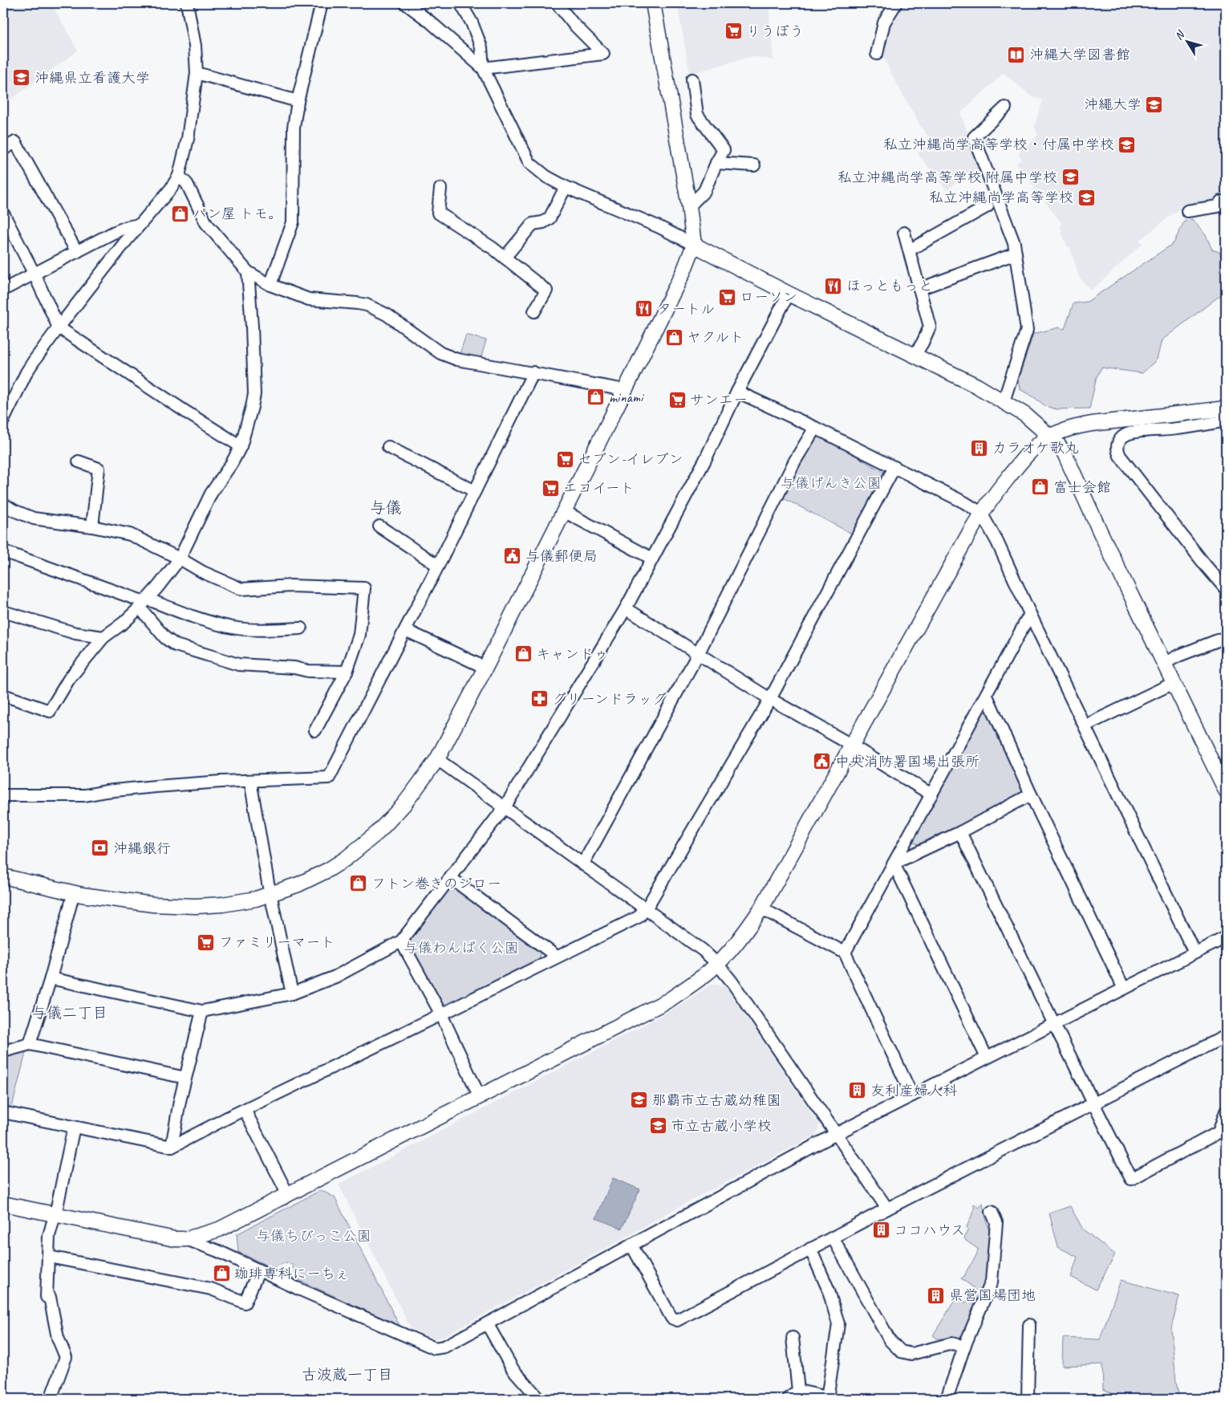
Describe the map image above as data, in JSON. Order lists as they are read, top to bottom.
{
  "districts": ["与儀", "与儀二丁目", "古波蔵一丁目"],
  "parks": ["与儀げんき公園", "与儀わんぱく公園", "与儀ちびっこ公園"],
  "places": {
    "supermarket": [
      "りうぼう",
      "ローソン",
      "サンエー",
      "セブン-イレブン",
      "エコイート",
      "ファミリーマート"
    ],
    "library": ["沖縄大学図書館"],
    "school or university": [
      "沖縄県立看護大学",
      "沖繩大学",
      "私立沖縄尚学高等学校・付属中学校",
      "私立沖縄尚学高等学校 附属中学校",
      "私立沖縄尚学高等学校",
      "那覇市立古蔵幼稚園",
      "市立古蔵小学校"
    ],
    "shop": [
      "パン屋 トモ。",
      "ヤクルト",
      "minami",
      "富士会館",
      "キャンドゥ",
      "フトン巻きのジロー",
      "珈琲専科にーちぇ"
    ],
    "restaurant": ["ほっともっと", "タートル"],
    "building": [
      "カラオケ歌丸",
      "友利産婦人科",
      "ココハウス",
      "県営国場団地"
    ],
    "public building": ["与儀郵便局", "中央消防署国場出張所"],
    "pharmacy": ["グリーンドラッグ"],
    "bank": ["沖縄銀行"]
  },
  "north": "top left"
}
